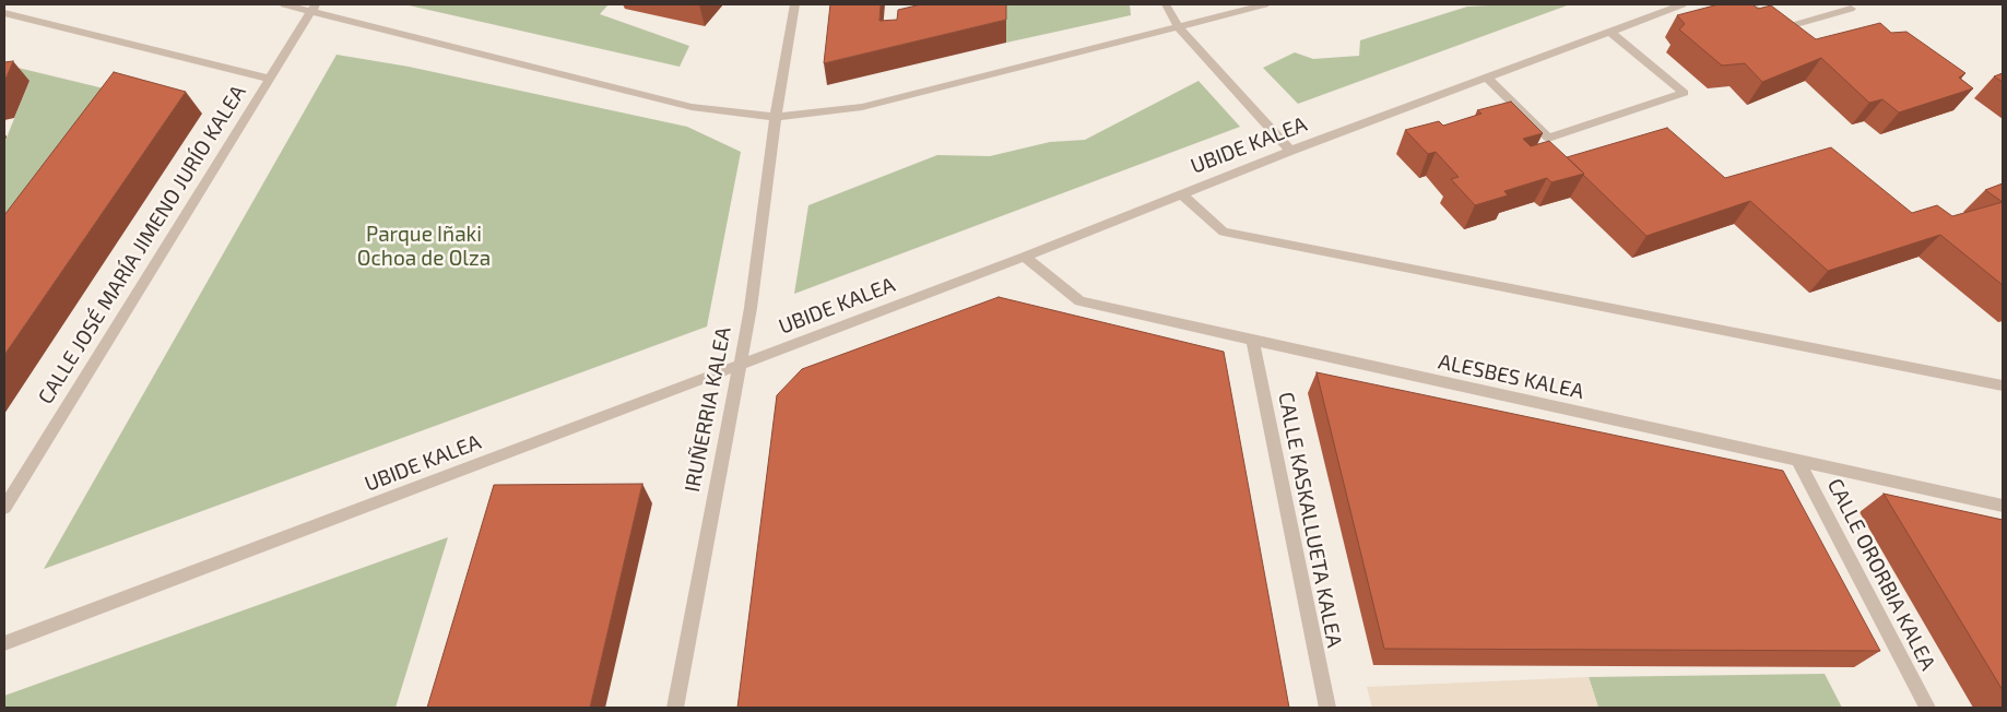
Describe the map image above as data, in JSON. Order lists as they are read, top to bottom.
{
  "streets": {
    "street": [
      "UBIDE KALEA",
      "CALLE JOSÉ MARÍA JIMENO JURÍO KALEA",
      "ALESBES KALEA",
      "IRUÑERRIA KALEA",
      "CALLE KASKALLUETA KALEA",
      "CALLE ORORBIA KALEA"
    ]
  },
  "crossings": [
    ["UBIDE KALEA", "ALESBES KALEA"],
    ["UBIDE KALEA", "IRUÑERRIA KALEA"],
    ["ALESBES KALEA", "CALLE KASKALLUETA KALEA"],
    ["ALESBES KALEA", "CALLE ORORBIA KALEA"]
  ],
  "parks": ["Parque Iñaki Ochoa de Olza"]
}
